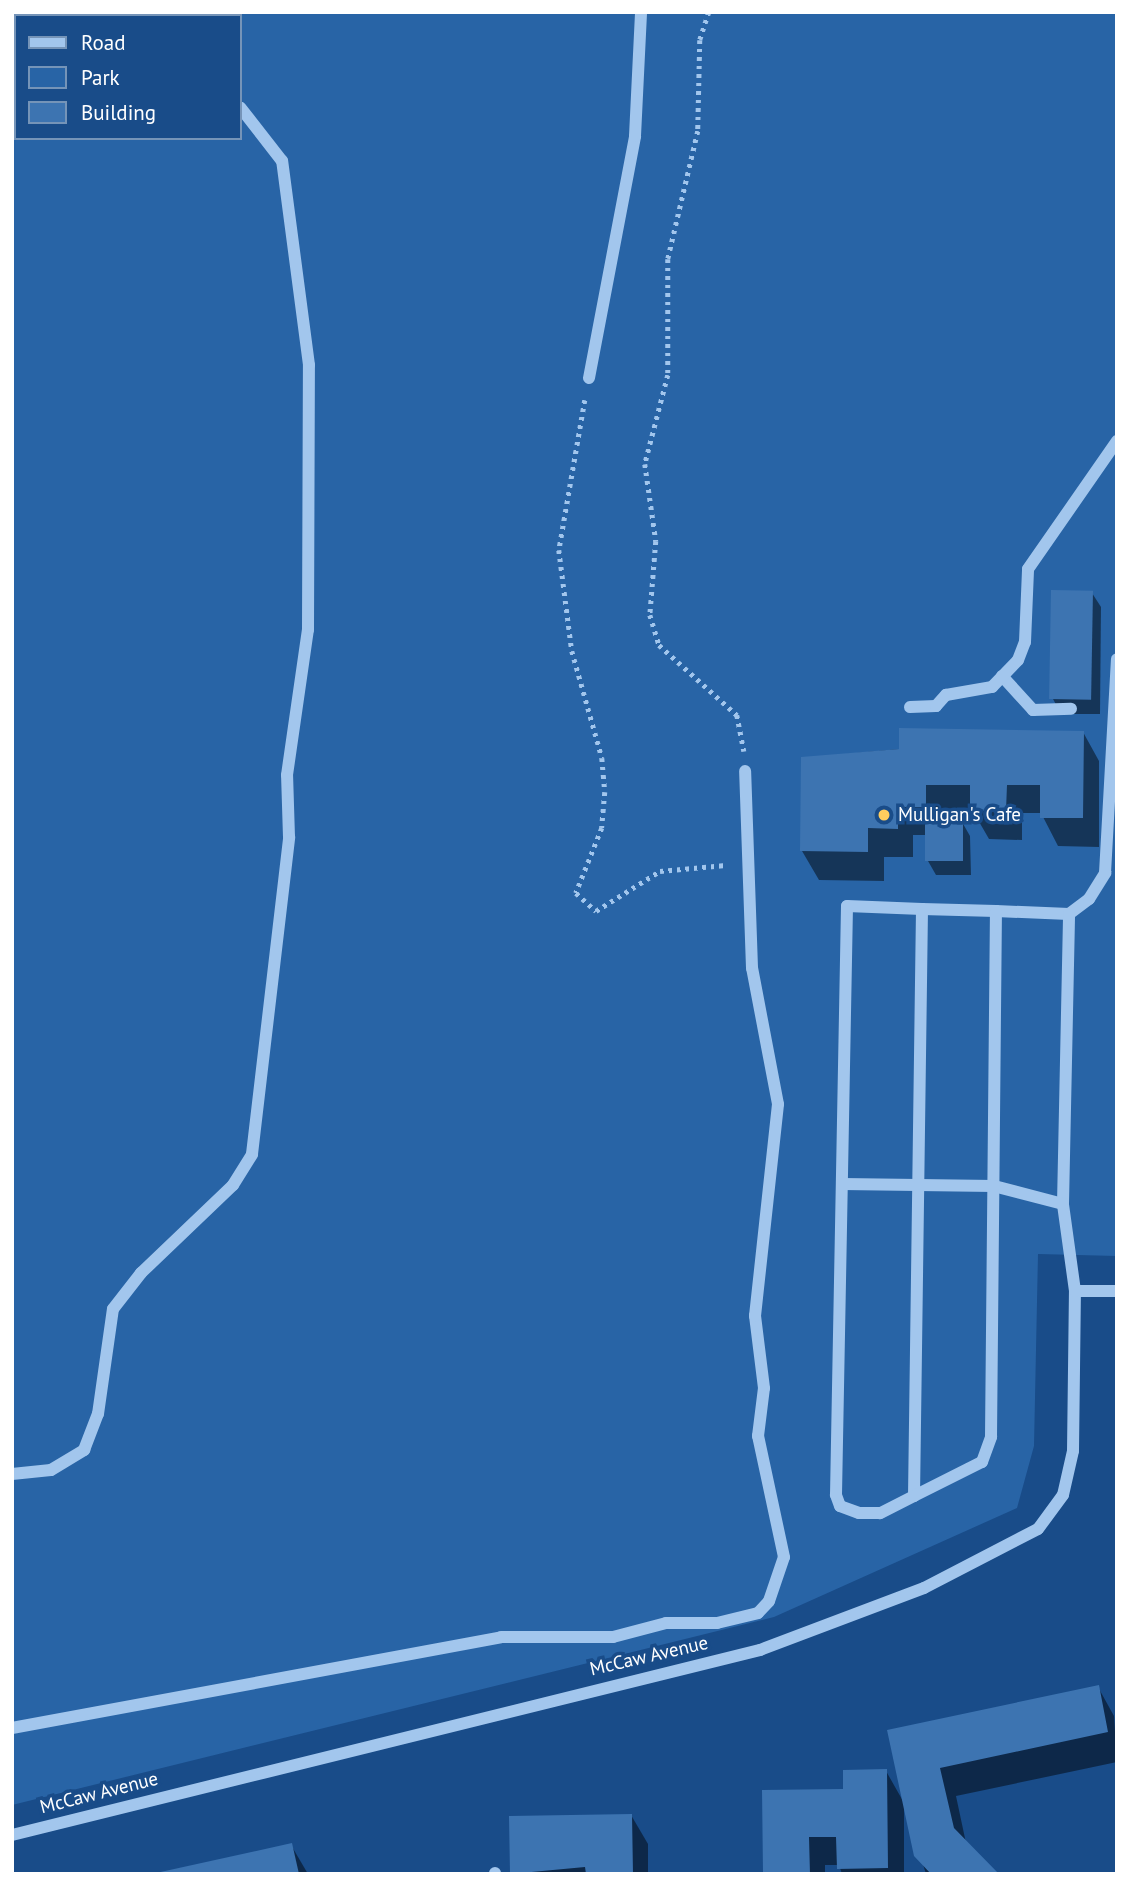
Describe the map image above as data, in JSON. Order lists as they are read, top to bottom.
{
  "streets": {
    "street": ["McCaw Avenue"]
  },
  "places": ["Mulligan's Cafe"],
  "legend": ["Road", "Park", "Building"]
}
